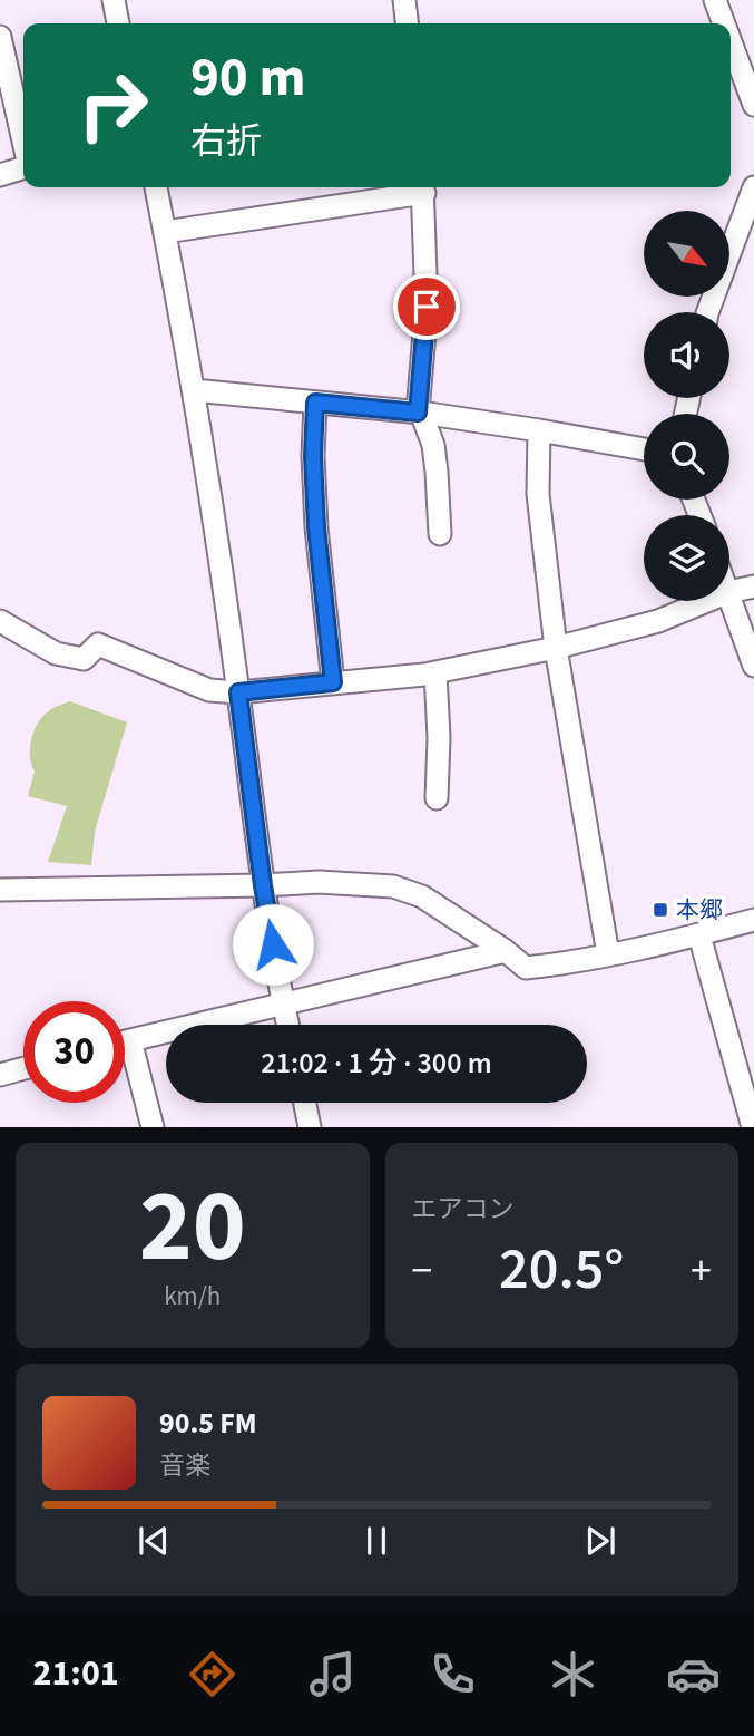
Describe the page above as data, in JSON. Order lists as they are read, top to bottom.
{
  "places": {
    "transit": ["本郷"]
  },
  "north": "bottom right",
  "page": {
    "turn": ["90 m", "右折"],
    "limit": "30",
    "trip": "21:02 · 1 分 · 300 m",
    "tile": [
      ["20", "km/h"],
      "エアコン"
    ],
    "heat": ["−", "20.5°", "+"],
    "song": ["90.5 FM", "音楽"],
    "tabs": "21:01"
  }
}
